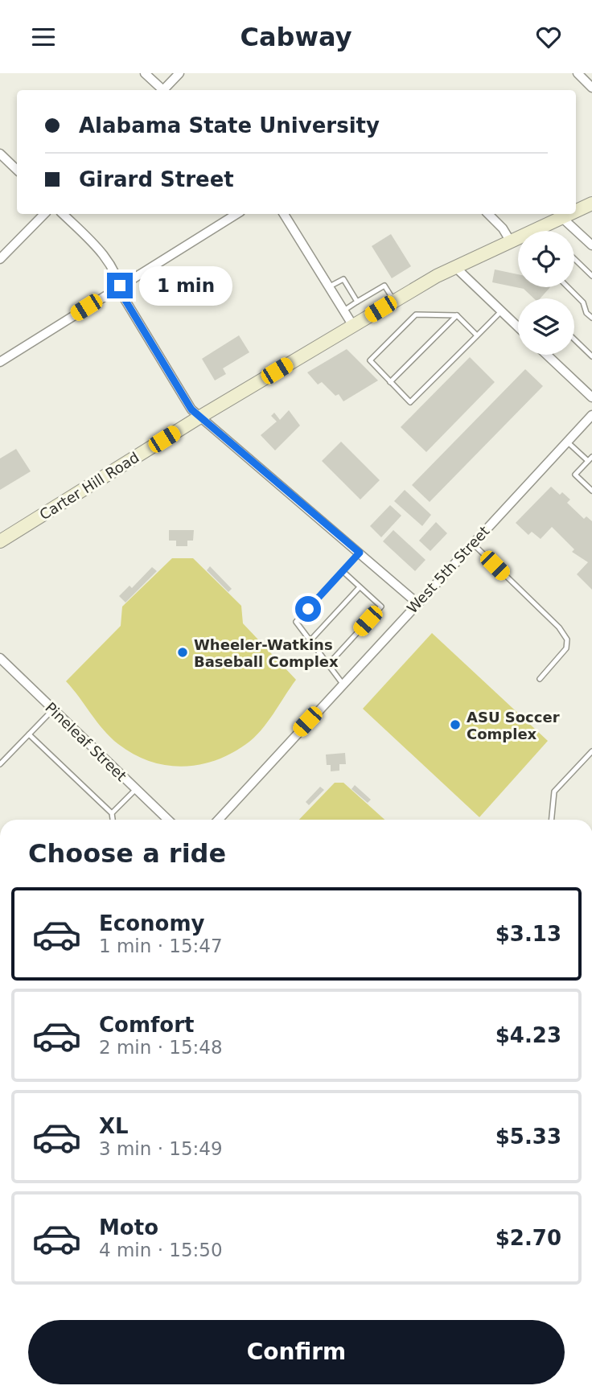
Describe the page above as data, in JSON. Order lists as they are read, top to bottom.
{
  "streets": {
    "main road": ["Carter Hill Road"],
    "street": ["West 5th Street", "Pineleaf Street"]
  },
  "places": ["Wheeler-Watkins Baseball Complex", "ASU Soccer Complex"],
  "page": {
    "header": "Cabway",
    "banner": ["Alabama State University", "Girard Street"],
    "bubble": "1 min",
    "heading": "Choose a ride",
    "list": [
      {
        "name": "Economy",
        "note": "1 min · 15:47",
        "value": "$3.13"
      },
      {
        "name": "Comfort",
        "note": "2 min · 15:48",
        "value": "$4.23"
      },
      {
        "name": "XL",
        "note": "3 min · 15:49",
        "value": "$5.33"
      },
      {
        "name": "Moto",
        "note": "4 min · 15:50",
        "value": "$2.70"
      }
    ],
    "buttons": "Confirm"
  }
}
